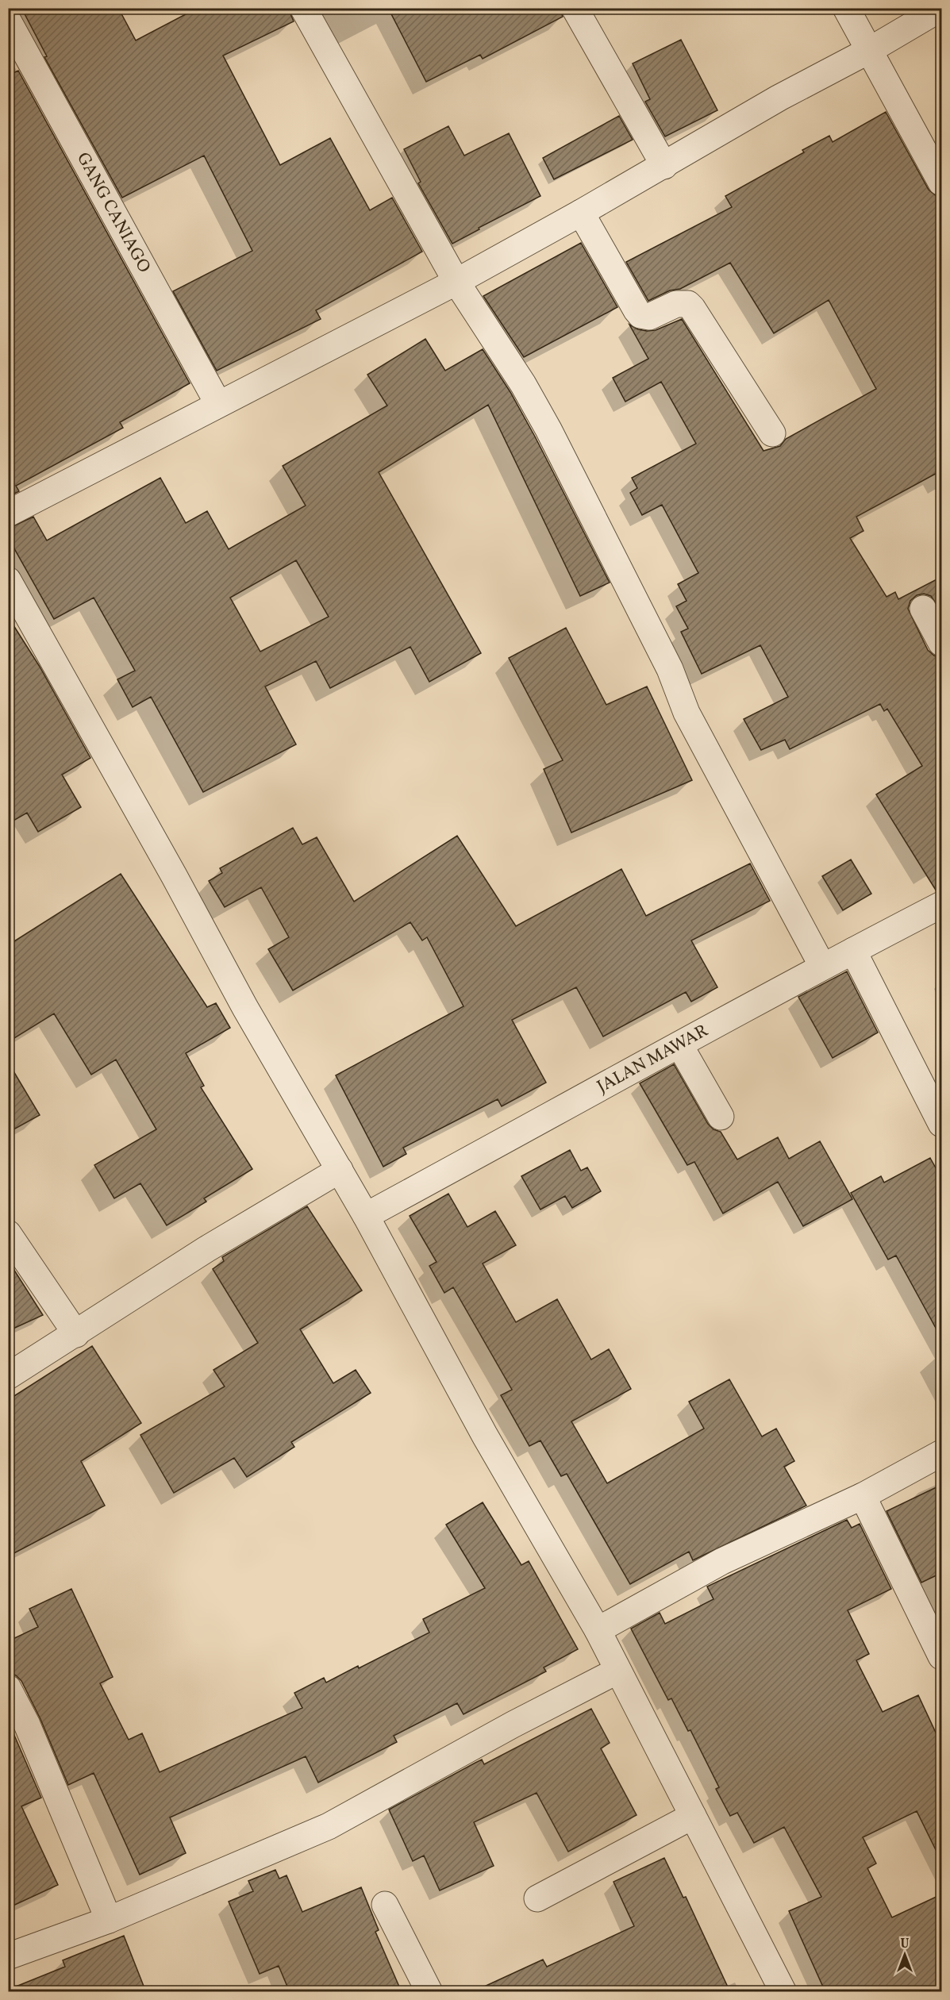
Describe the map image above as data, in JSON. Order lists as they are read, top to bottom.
{
  "streets": {
    "street": ["GANG CANIAGO", "JALAN MAWAR"]
  },
  "north": "top"
}
